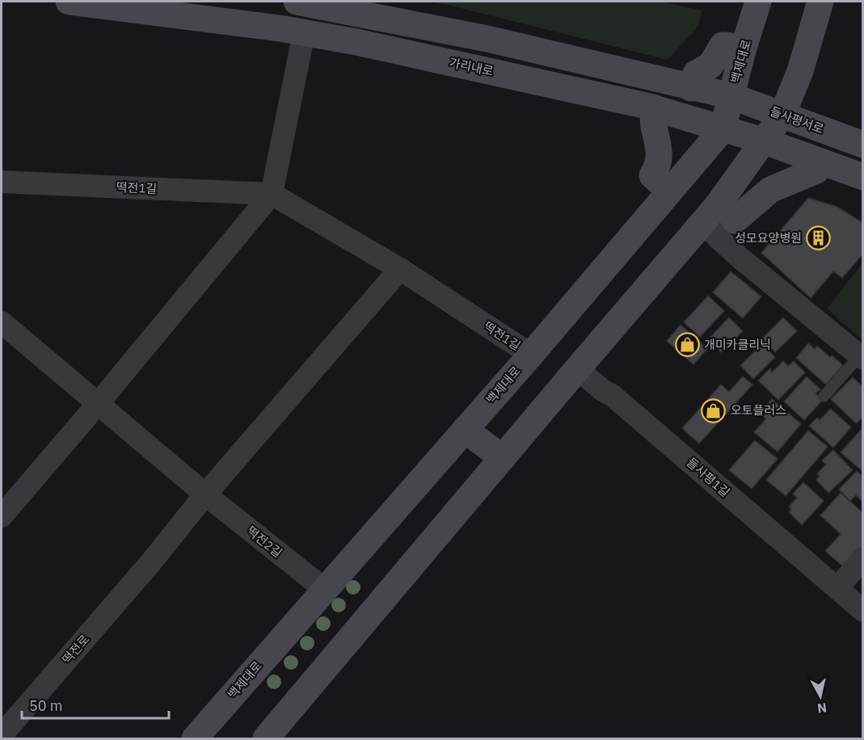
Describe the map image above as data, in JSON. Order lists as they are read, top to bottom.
{
  "streets": {
    "street": [
      "백제대로",
      "가리내로",
      "들사평서로",
      "떡전1길",
      "들사평1길",
      "떡전2길",
      "떡전로"
    ]
  },
  "crossings": [
    ["백제대로", "가리내로"],
    ["백제대로", "들사평서로"],
    ["백제대로", "떡전1길"],
    ["백제대로", "떡전2길"],
    ["떡전2길", "떡전로"]
  ],
  "places": {
    "building": ["성모요양병원"],
    "shop": ["개미카클리닉", "오토플러스"]
  },
  "scale_bar": "50 m",
  "north": "bottom"
}
